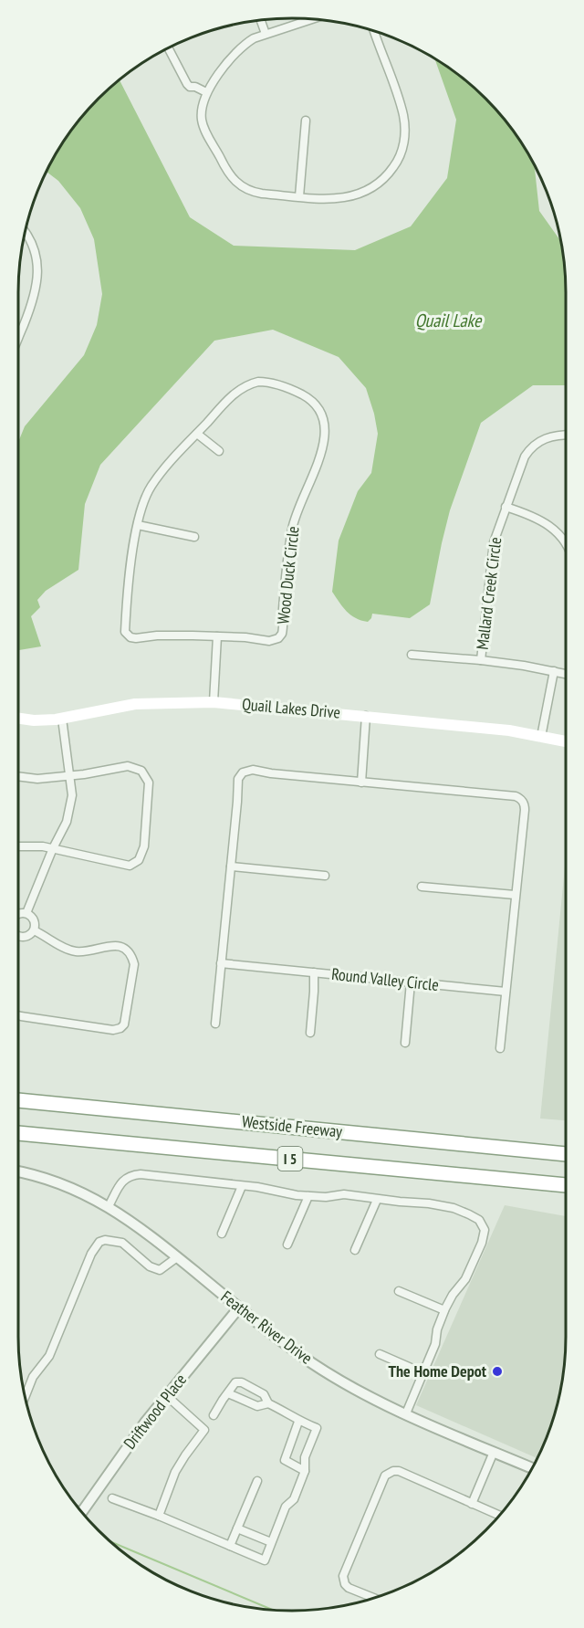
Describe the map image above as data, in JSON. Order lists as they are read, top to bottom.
{
  "streets": {
    "highway": ["Westside Freeway", "I 5"],
    "main road": ["Quail Lakes Drive"],
    "street": [
      "Wood Duck Circle",
      "Mallard Creek Circle",
      "Round Valley Circle",
      "Feather River Drive",
      "Driftwood Place"
    ]
  },
  "crossings": [
    ["Feather River Drive", "Driftwood Place"]
  ],
  "water": ["Quail Lake"],
  "places": ["The Home Depot"]
}
